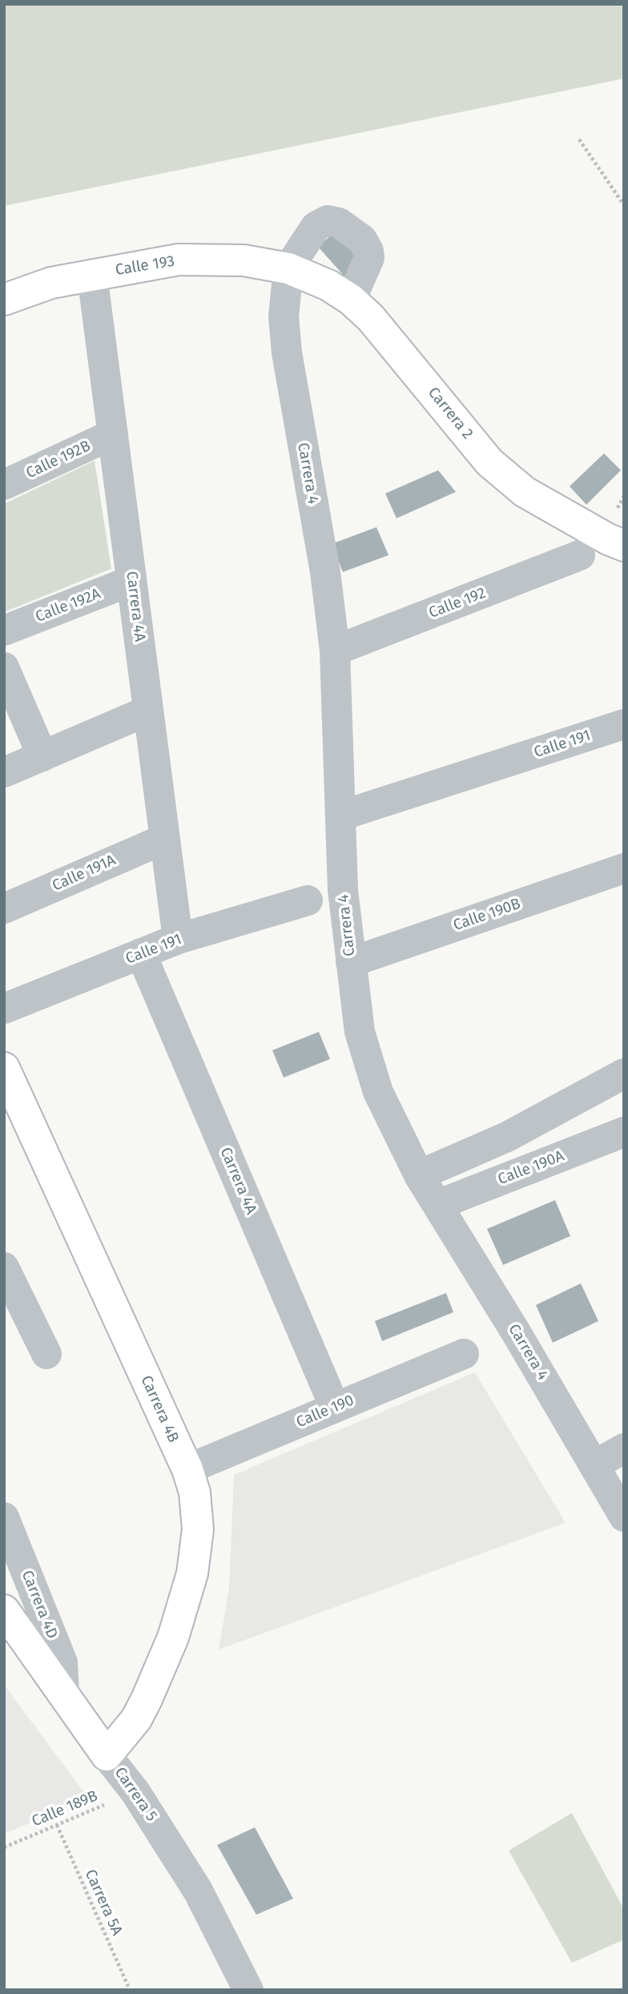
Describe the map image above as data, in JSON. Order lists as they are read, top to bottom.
{
  "streets": {
    "main road": [
      "Calle 193",
      "Carrera 2",
      "Carrera 4B",
      "Carrera 5"
    ],
    "street": [
      "Calle 192B",
      "Carrera 4",
      "Calle 192",
      "Calle 192A",
      "Carrera 4A",
      "Calle 191",
      "Calle 191A",
      "Calle 190B",
      "Calle 190A",
      "Calle 190",
      "Carrera 4D"
    ],
    "path": ["Calle 189B", "Carrera 5A"]
  },
  "crossings": [
    ["Calle 193", "Carrera 2"],
    ["Calle 193", "Carrera 4"],
    ["Calle 193", "Carrera 4A"],
    ["Carrera 2", "Carrera 4"],
    ["Calle 192B", "Carrera 4A"],
    ["Carrera 4", "Calle 192"],
    ["Carrera 4", "Calle 191"],
    ["Carrera 4", "Calle 190B"],
    ["Carrera 4", "Calle 190A"],
    ["Calle 192A", "Carrera 4A"],
    ["Carrera 4A", "Calle 191"],
    ["Carrera 4A", "Calle 191A"],
    ["Carrera 4A", "Calle 190"],
    ["Carrera 4B", "Calle 190"],
    ["Carrera 4B", "Carrera 5"],
    ["Carrera 4D", "Carrera 5"],
    ["Carrera 5", "Calle 189B"],
    ["Calle 189B", "Carrera 5A"]
  ]
}
